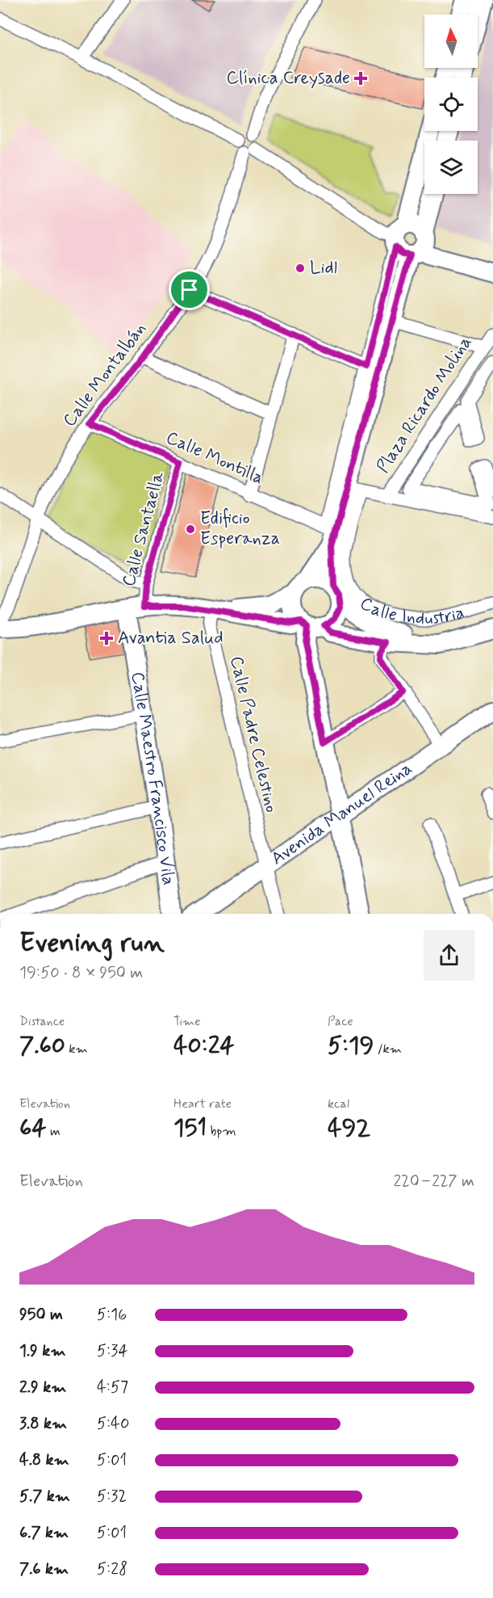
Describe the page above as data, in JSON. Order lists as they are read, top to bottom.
{
  "streets": {
    "street": [
      "Calle Montalbán",
      "Plaza Ricardo Molina",
      "Calle Montilla",
      "Calle Santaella",
      "Calle Industria",
      "Calle Padre Celestino",
      "Calle Maestro Francisco Vila",
      "Avenida Manuel Reina"
    ]
  },
  "crossings": [
    ["Calle Montalbán", "Calle Montilla"],
    ["Calle Montalbán", "Calle Industria"],
    ["Plaza Ricardo Molina", "Calle Industria"],
    ["Calle Montilla", "Calle Santaella"],
    ["Calle Santaella", "Calle Industria"],
    ["Calle Santaella", "Calle Maestro Francisco Vila"],
    ["Calle Industria", "Calle Padre Celestino"],
    ["Calle Industria", "Calle Maestro Francisco Vila"],
    ["Calle Padre Celestino", "Avenida Manuel Reina"]
  ],
  "places": {
    "health": ["Clínica Creysade", "Avantia Salud"],
    "other": ["Lidl", "Edificio Esperanza"]
  },
  "north": "top",
  "page": {
    "heading": ["Evening run", "19:50 · 8 × 950 m"],
    "stats": [
      ["Distance", "7.60 km"],
      ["Time", "40:24"],
      ["Pace", "5:19 /km"],
      ["Elevation", "64 m"],
      ["Heart rate", "151 bpm"],
      ["kcal", "492"]
    ],
    "chart": ["Elevation", "220–227 m"],
    "list": [
      {
        "name": "950 m",
        "note": "5:16"
      },
      {
        "name": "1.9 km",
        "note": "5:34"
      },
      {
        "name": "2.9 km",
        "note": "4:57"
      },
      {
        "name": "3.8 km",
        "note": "5:40"
      },
      {
        "name": "4.8 km",
        "note": "5:01"
      },
      {
        "name": "5.7 km",
        "note": "5:32"
      },
      {
        "name": "6.7 km",
        "note": "5:01"
      },
      {
        "name": "7.6 km",
        "note": "5:28"
      }
    ]
  }
}
